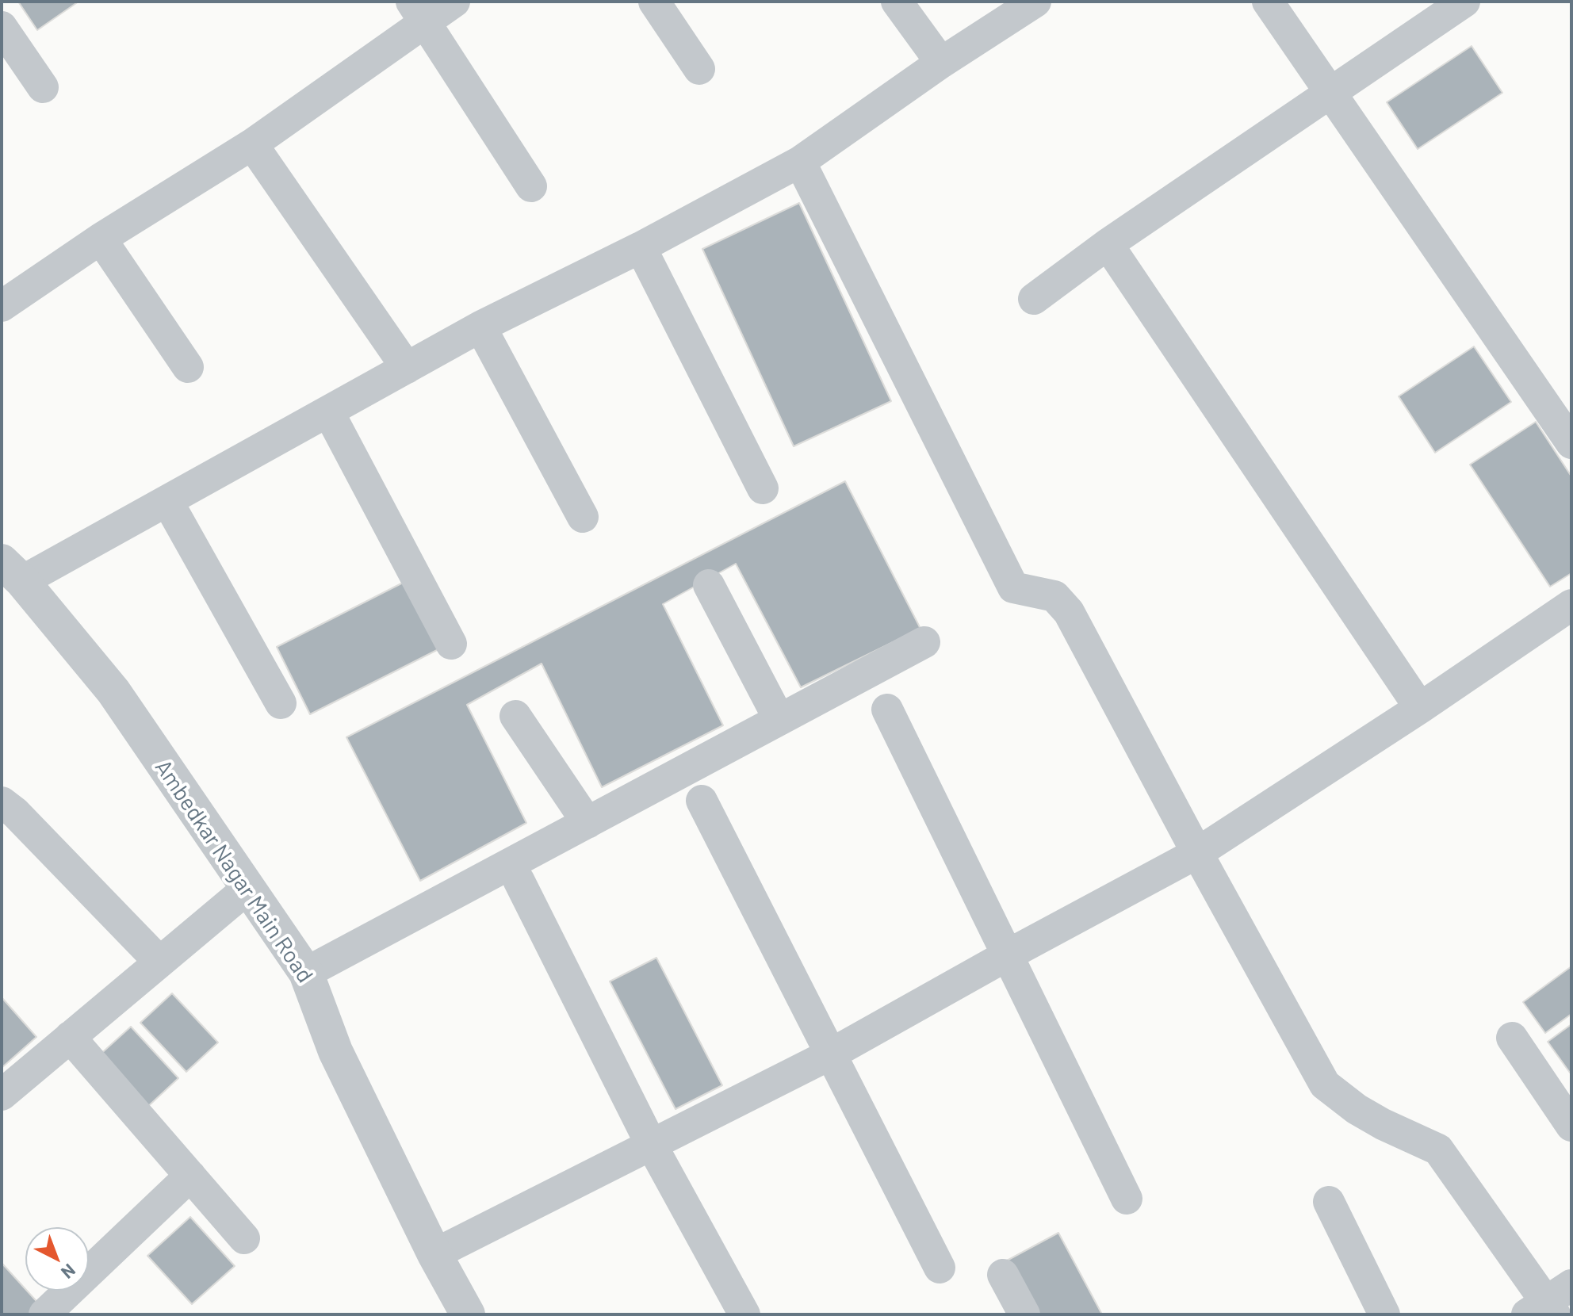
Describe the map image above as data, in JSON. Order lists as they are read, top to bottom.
{
  "streets": {
    "street": ["Ambedkar Nagar Main Road"]
  },
  "north": "bottom right"
}
